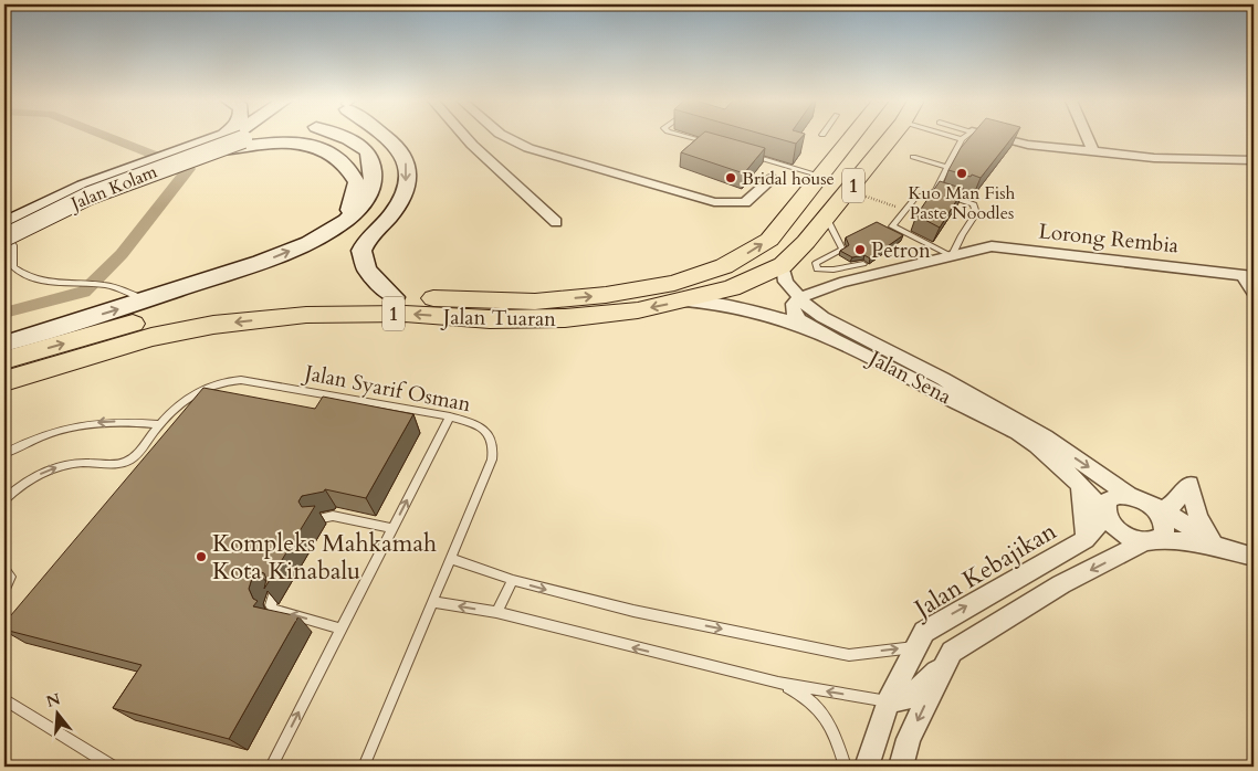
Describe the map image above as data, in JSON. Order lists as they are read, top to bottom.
{
  "streets": {
    "main road": ["1", "Jalan Kolam", "Jalan Tuaran"],
    "street": ["Lorong Rembia", "Jalan Sena", "Jalan Kebajikan"],
    "lane": ["Jalan Syarif Osman"]
  },
  "crossings": [
    ["Lorong Rembia", "Jalan Sena"],
    ["Jalan Tuaran", "Jalan Sena"],
    ["Jalan Sena", "Jalan Kebajikan"]
  ],
  "places": [
    "Kuo Man Fish Paste Noodles",
    "Bridal house",
    "Petron",
    "Kompleks Mahkamah Kota Kinabalu"
  ],
  "north": "top"
}
